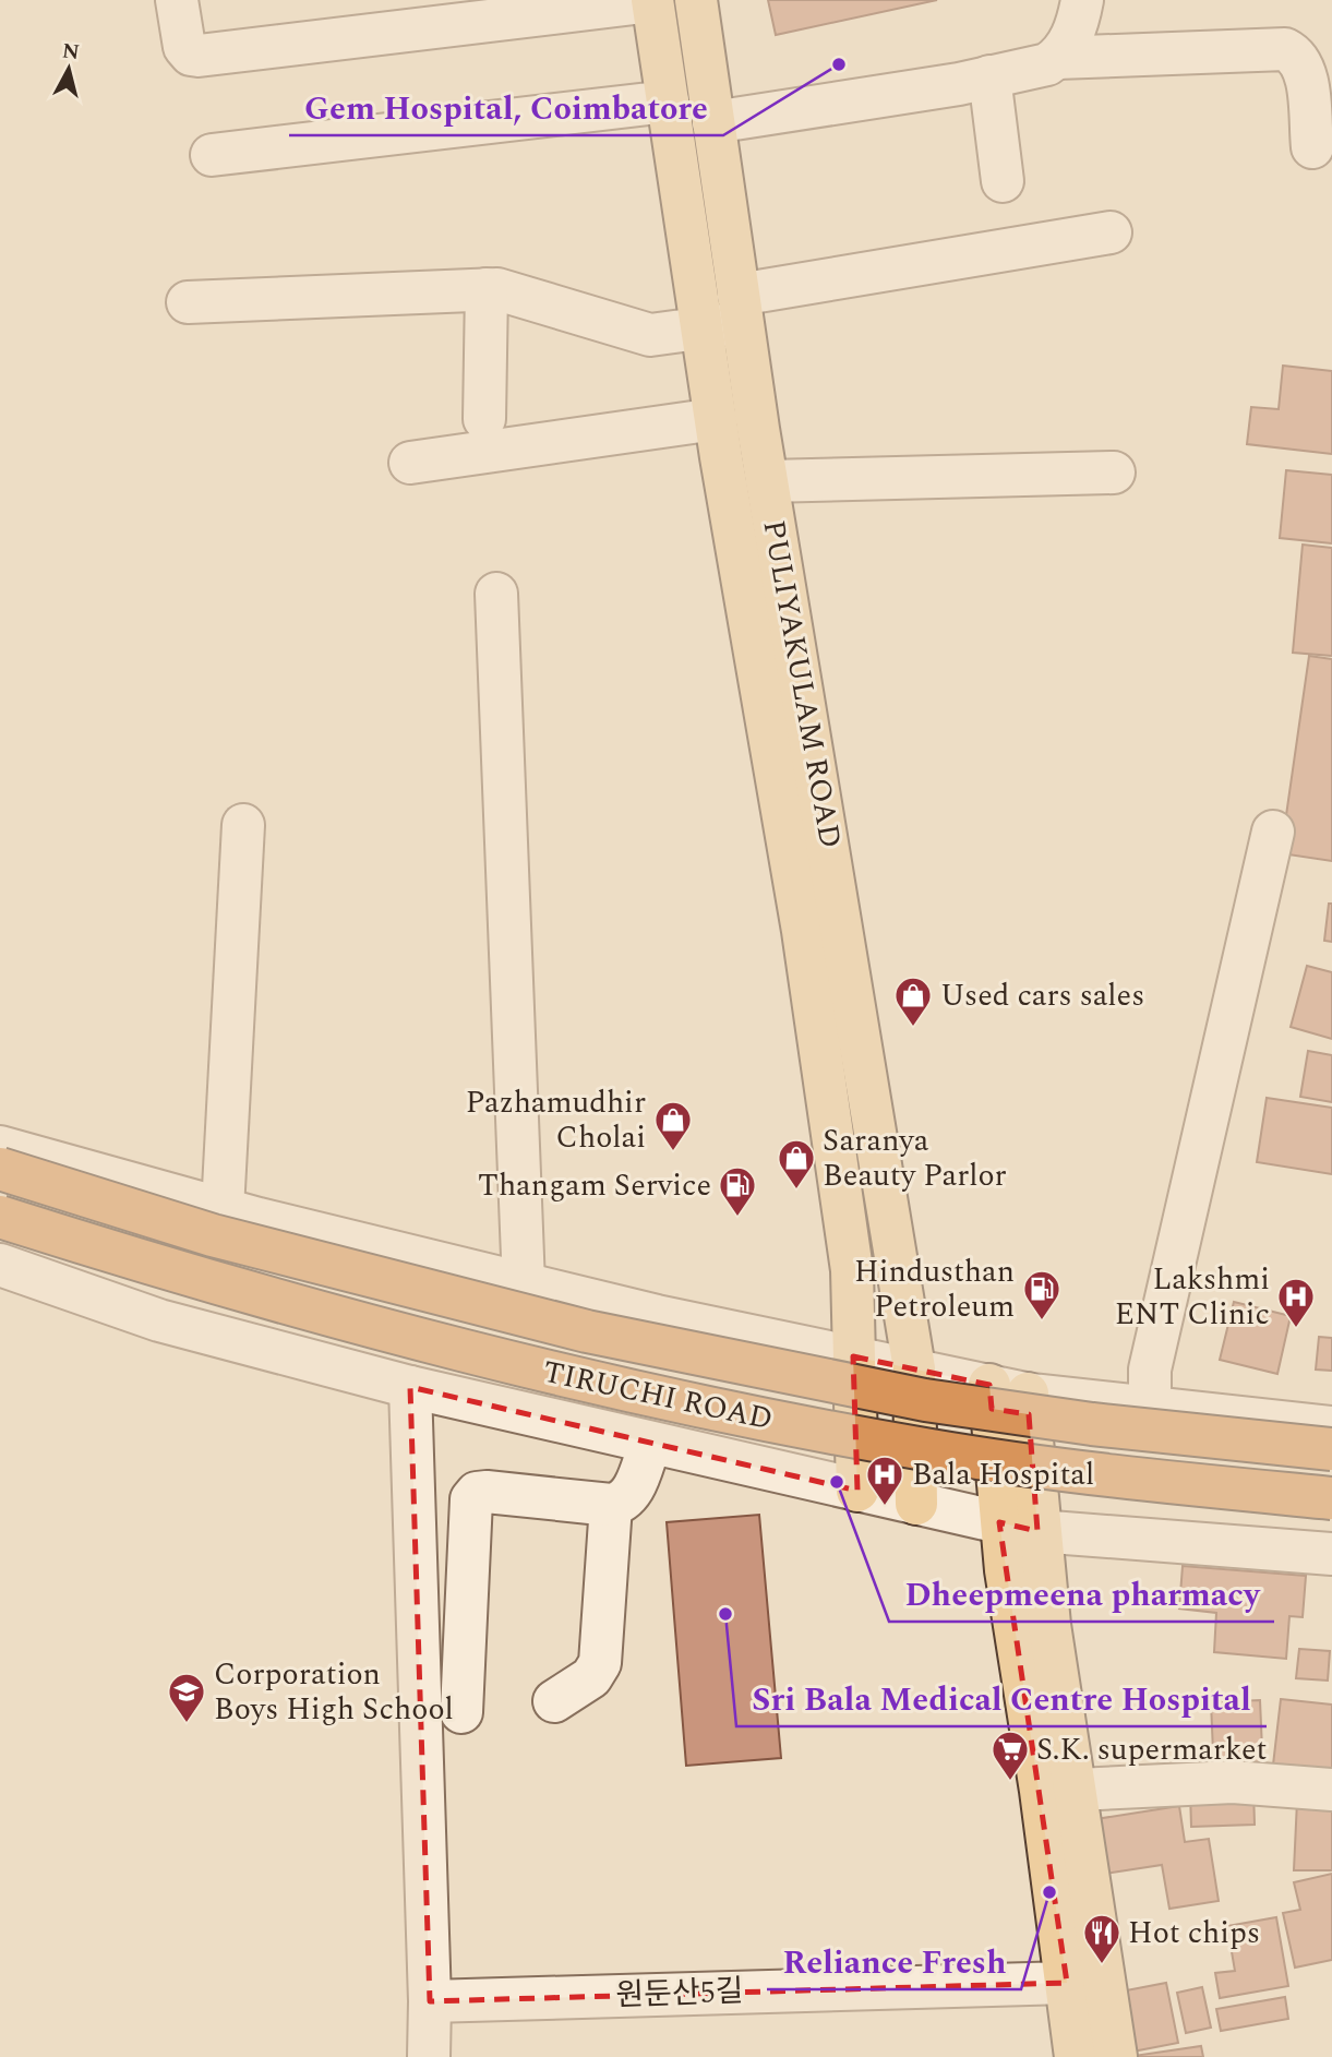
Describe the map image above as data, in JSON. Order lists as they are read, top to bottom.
{
  "streets": {
    "highway": ["TIRUCHI ROAD"],
    "main road": ["PULIYAKULAM ROAD"],
    "street": ["원둔산5길"]
  },
  "places": {
    "other": [
      "Gem Hospital, Coimbatore",
      "Dheepmeena pharmacy",
      "Sri Bala Medical Centre Hospital",
      "Reliance Fresh"
    ],
    "shop": ["Used cars sales", "Pazhamudhir Cholai", "Saranya Beauty Parlor"],
    "fuel station": ["Thangam Service", "Hindusthan Petroleum"],
    "hospital": ["Lakshmi ENT Clinic", "Bala Hospital"],
    "school or university": ["Corporation Boys High School"],
    "supermarket": ["S.K. supermarket"],
    "restaurant": ["Hot chips"]
  },
  "north": "top"
}
